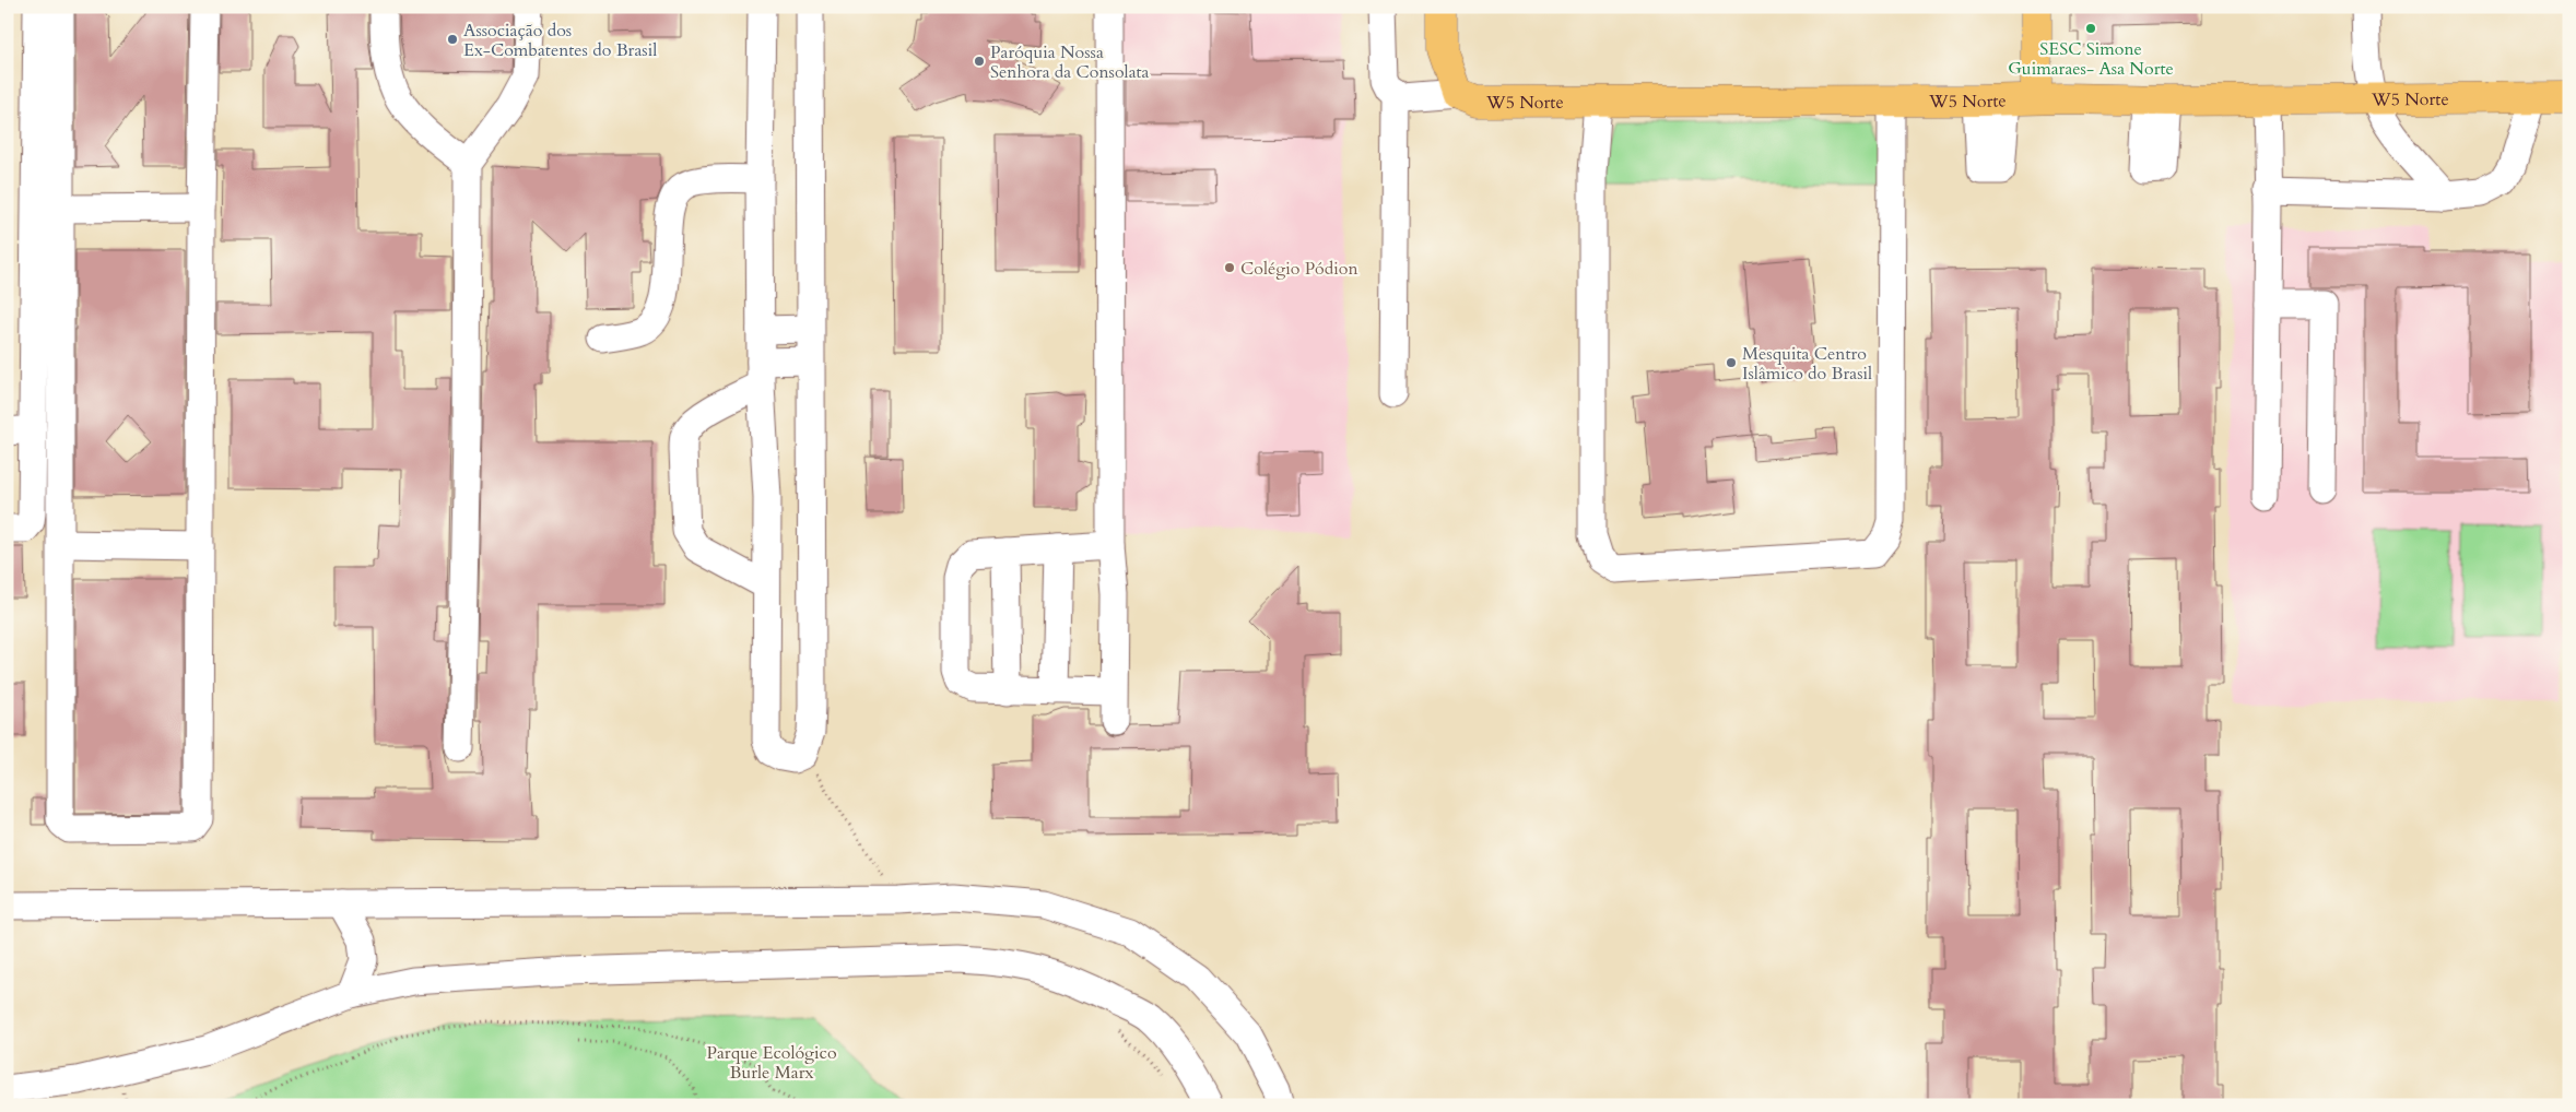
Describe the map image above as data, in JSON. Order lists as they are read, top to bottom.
{
  "streets": {
    "main road": ["W5 Norte"]
  },
  "parks": ["Parque Ecológico Burle Marx"],
  "places": [
    "SESC Simone Guimaraes- Asa Norte",
    "Associação dos Ex-Combatentes do Brasil",
    "Paróquia Nossa Senhora da Consolata",
    "Colégio Pódion",
    "Mesquita Centro Islâmico do Brasil"
  ]
}
